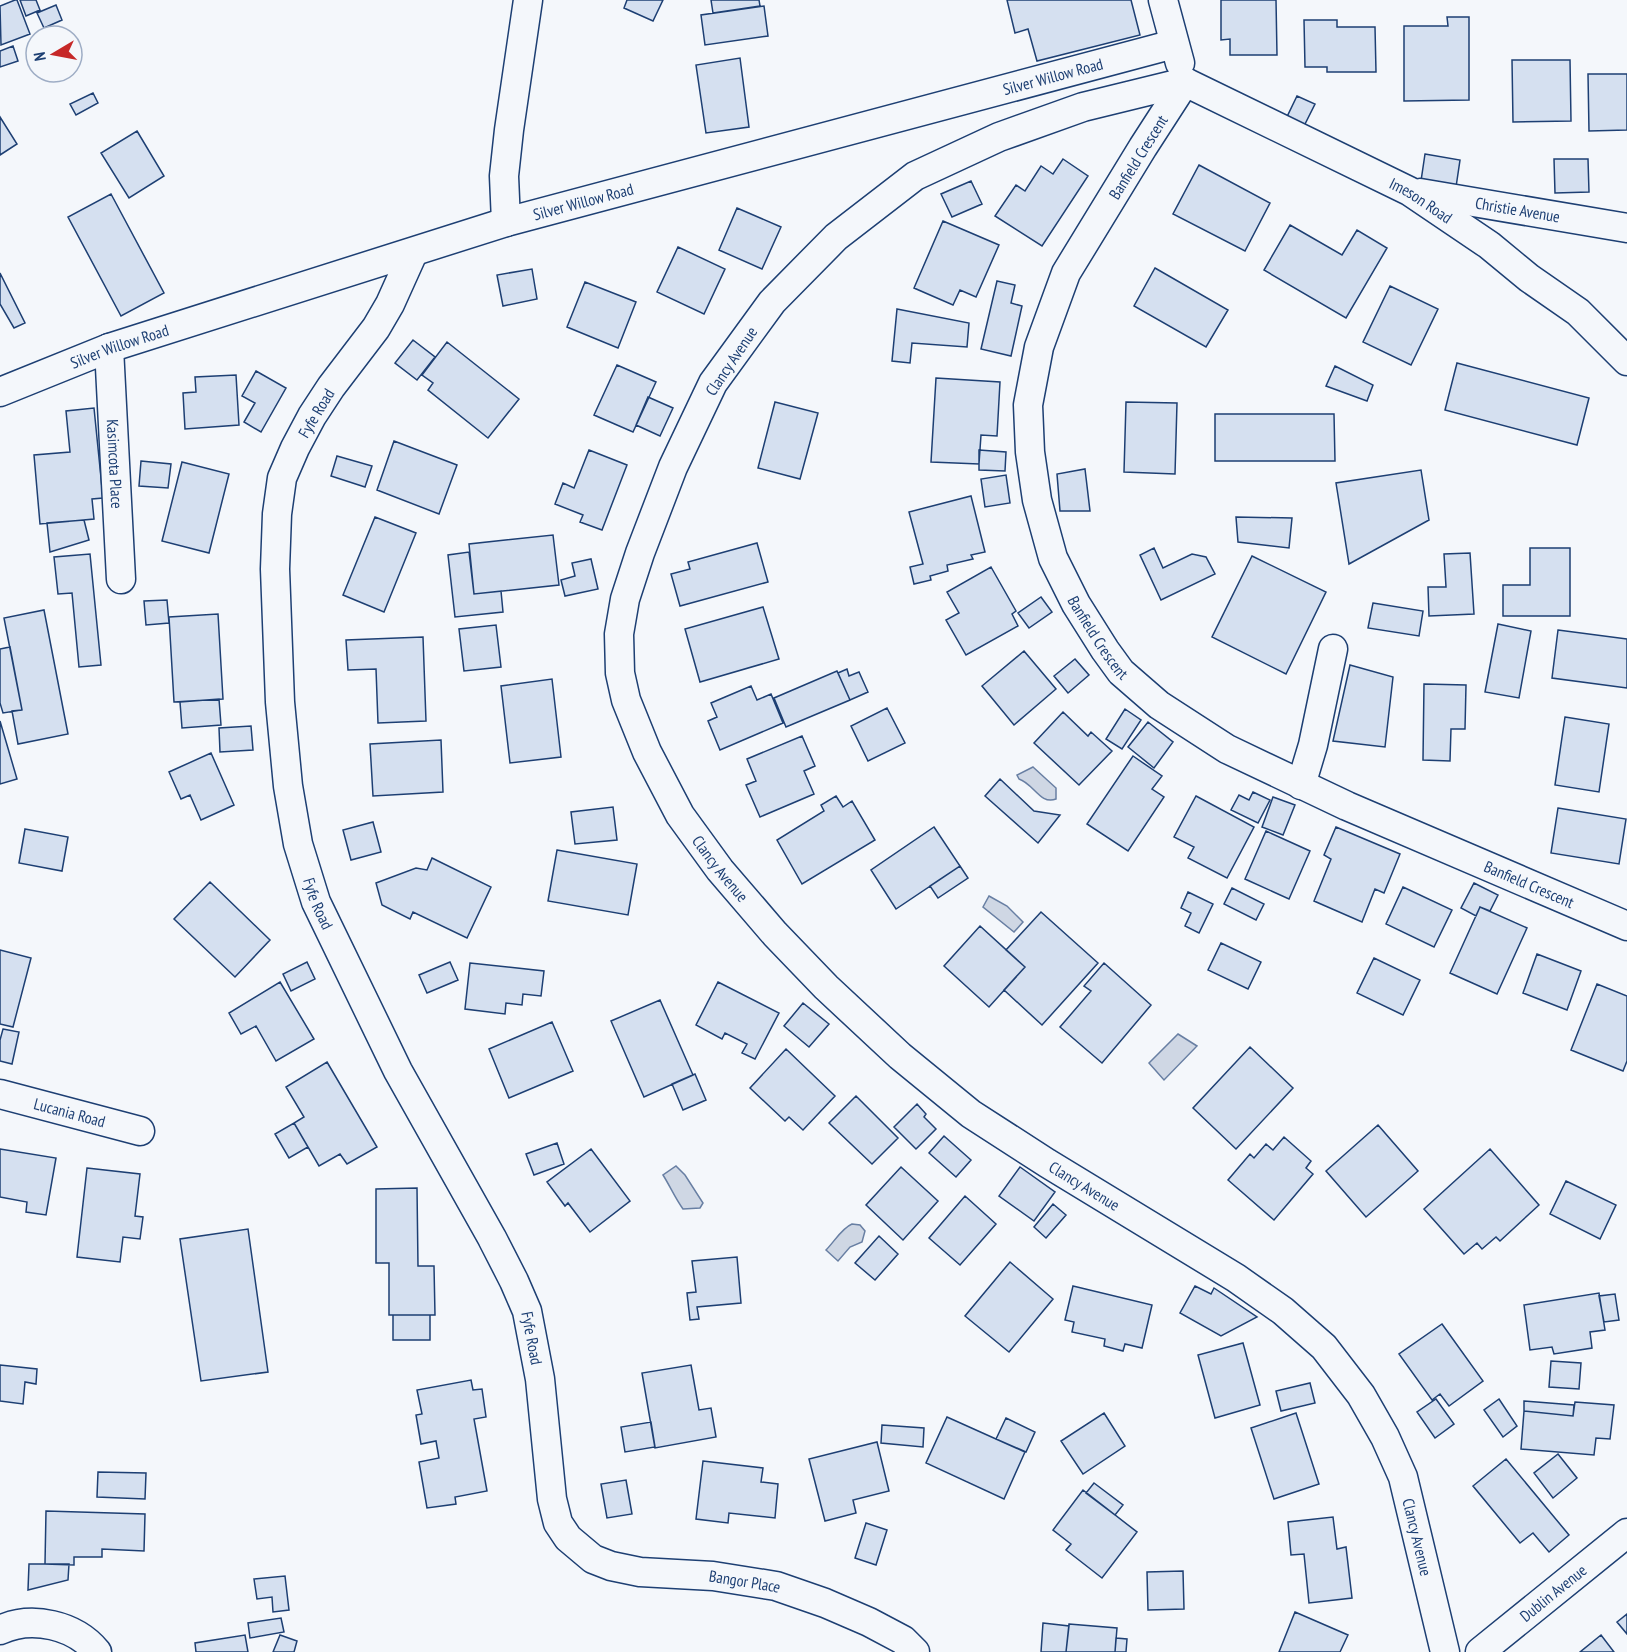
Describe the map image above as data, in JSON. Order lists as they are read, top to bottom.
{
  "streets": {
    "street": [
      "Silver Willow Road",
      "Banfield Crescent",
      "Imeson Road",
      "Christie Avenue",
      "Clancy Avenue",
      "Fyfe Road",
      "Kasimcota Place",
      "Lucania Road",
      "Bangor Place",
      "Dublin Avenue"
    ]
  },
  "crossings": [
    ["Silver Willow Road", "Fyfe Road"],
    ["Silver Willow Road", "Kasimcota Place"],
    ["Banfield Crescent", "Imeson Road"],
    ["Banfield Crescent", "Clancy Avenue"],
    ["Imeson Road", "Christie Avenue"],
    ["Imeson Road", "Clancy Avenue"],
    ["Fyfe Road", "Bangor Place"]
  ],
  "north": "left"
}
